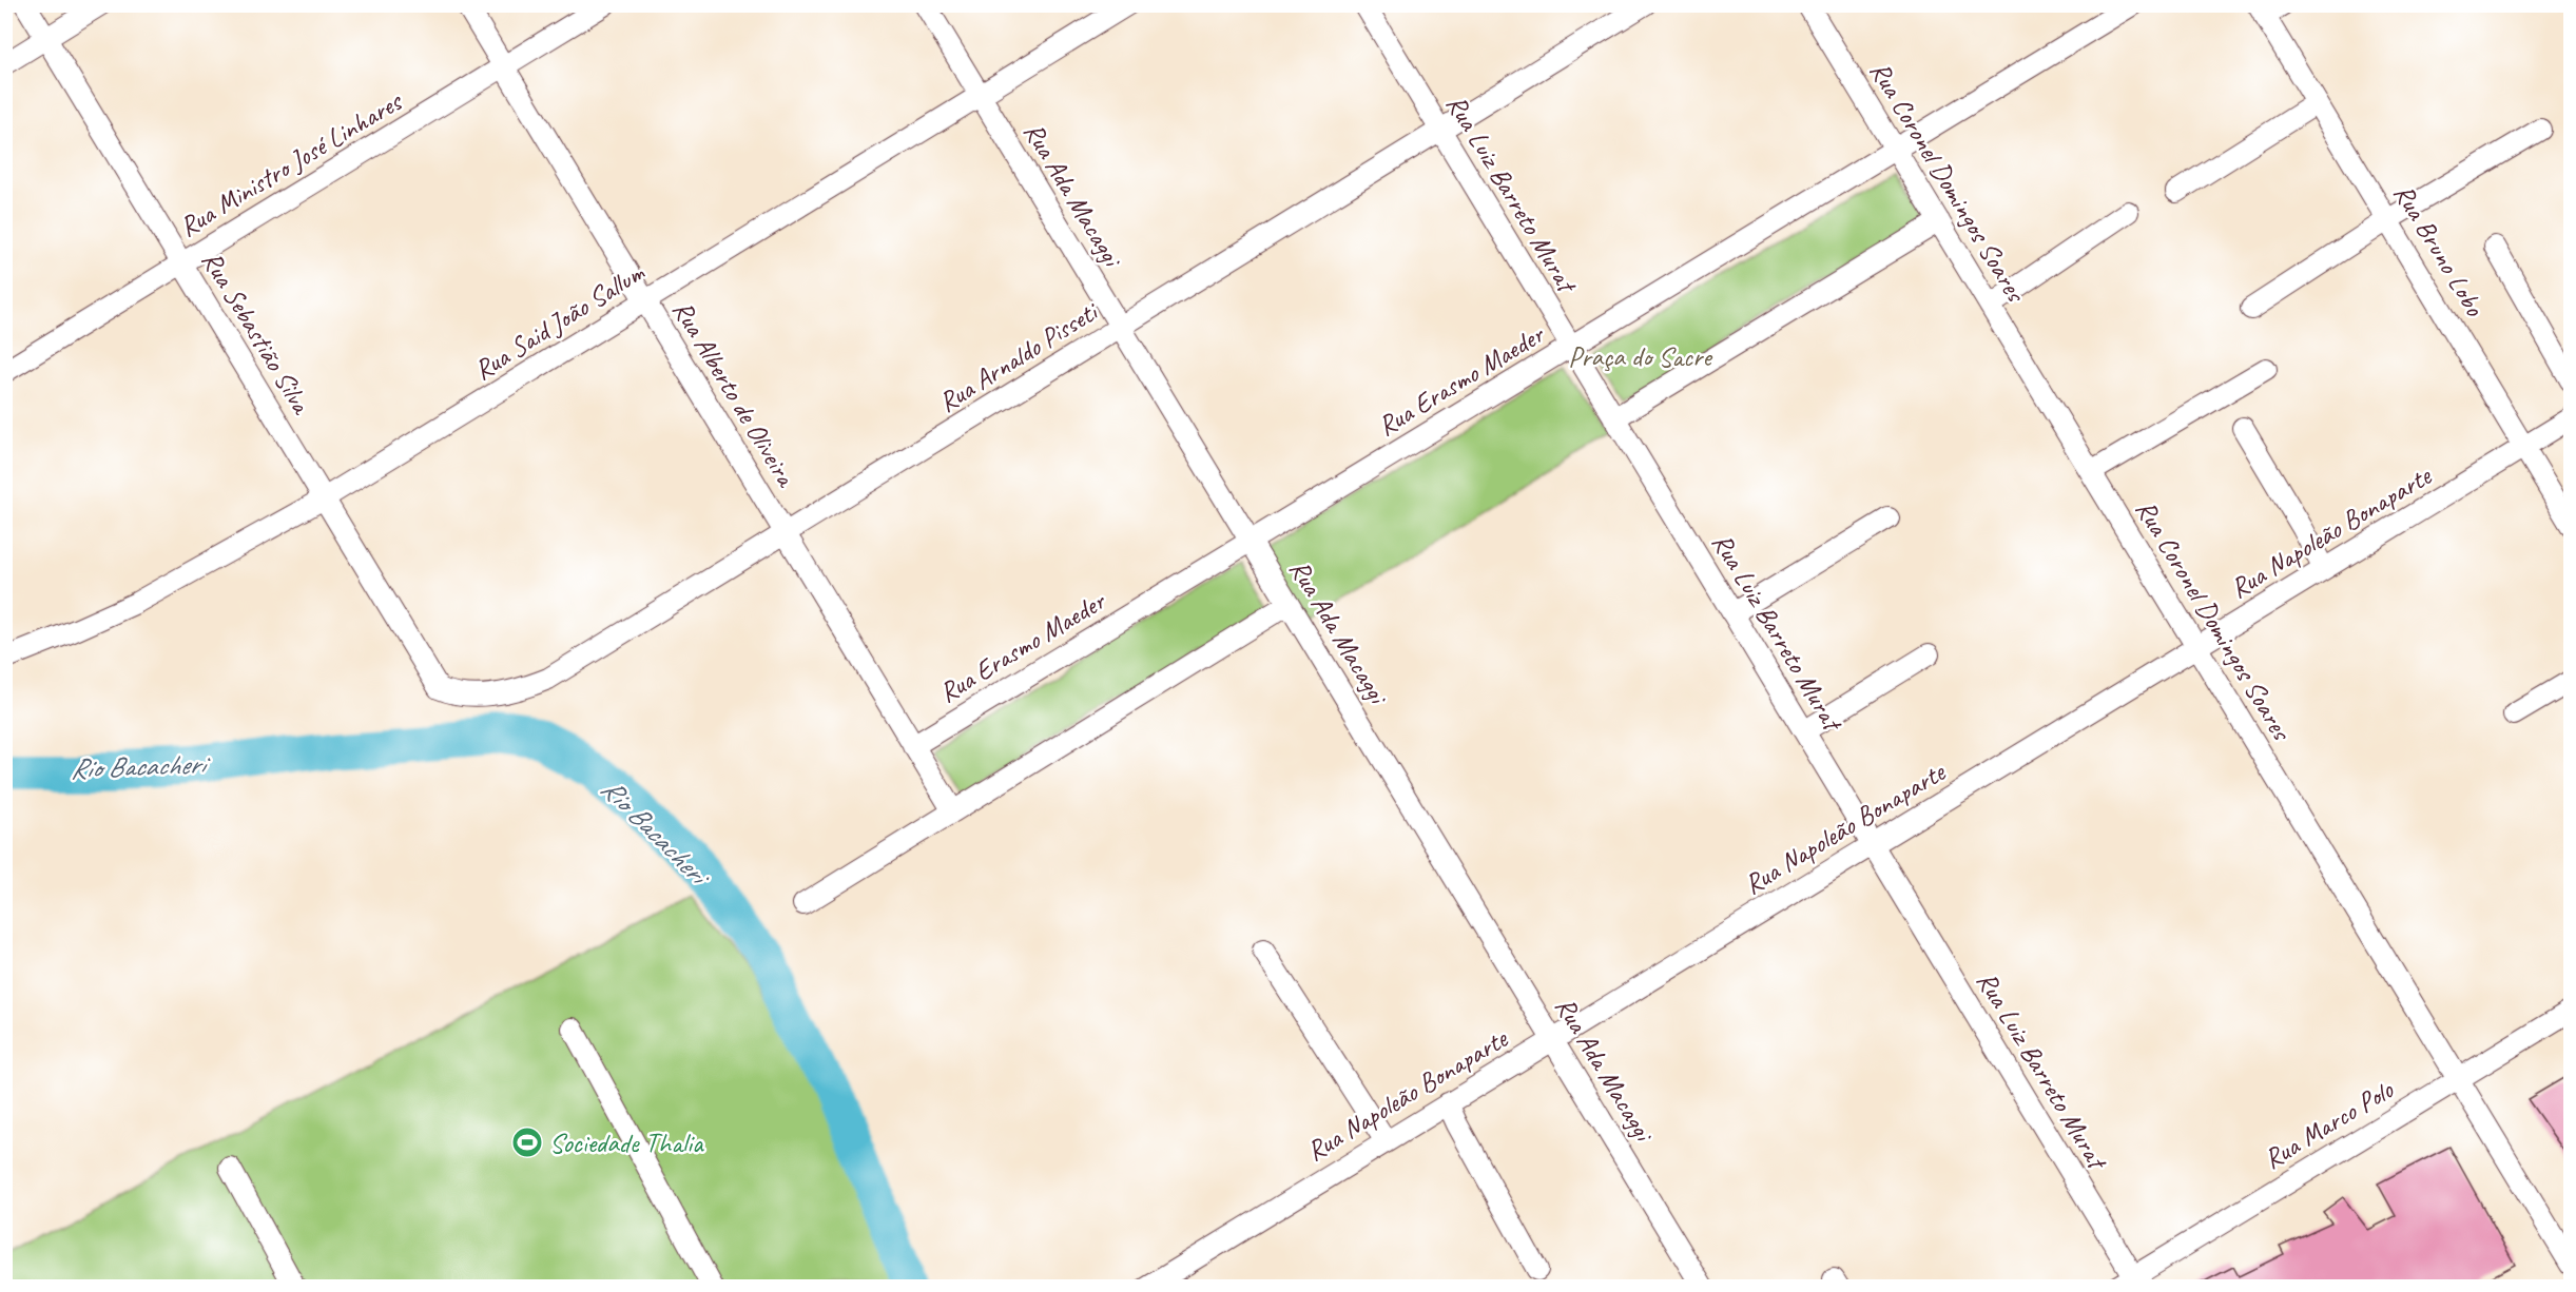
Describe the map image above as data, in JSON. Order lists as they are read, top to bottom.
{
  "streets": {
    "street": [
      "Rua Ministro José Linhares",
      "Rua Coronel Domingos Soares",
      "Rua Luiz Barreto Murat",
      "Rua Ada Macaggi",
      "Rua Bruno Lobo",
      "Rua Said João Sallum",
      "Rua Sebastião Silva",
      "Rua Arnaldo Pisseti",
      "Rua Erasmo Maeder",
      "Rua Alberto de Oliveira",
      "Rua Napoleão Bonaparte",
      "Rua Marco Polo"
    ]
  },
  "crossings": [
    ["Rua Ministro José Linhares", "Rua Sebastião Silva"],
    ["Rua Ministro José Linhares", "Rua Alberto de Oliveira"],
    ["Rua Coronel Domingos Soares", "Rua Erasmo Maeder"],
    ["Rua Coronel Domingos Soares", "Rua Napoleão Bonaparte"],
    ["Rua Coronel Domingos Soares", "Rua Marco Polo"],
    ["Rua Luiz Barreto Murat", "Rua Arnaldo Pisseti"],
    ["Rua Luiz Barreto Murat", "Rua Erasmo Maeder"],
    ["Rua Luiz Barreto Murat", "Rua Napoleão Bonaparte"],
    ["Rua Luiz Barreto Murat", "Rua Marco Polo"],
    ["Rua Ada Macaggi", "Rua Said João Sallum"],
    ["Rua Ada Macaggi", "Rua Arnaldo Pisseti"],
    ["Rua Ada Macaggi", "Rua Erasmo Maeder"],
    ["Rua Ada Macaggi", "Rua Napoleão Bonaparte"],
    ["Rua Bruno Lobo", "Rua Napoleão Bonaparte"],
    ["Rua Said João Sallum", "Rua Sebastião Silva"],
    ["Rua Said João Sallum", "Rua Alberto de Oliveira"],
    ["Rua Sebastião Silva", "Rua Arnaldo Pisseti"],
    ["Rua Arnaldo Pisseti", "Rua Alberto de Oliveira"],
    ["Rua Erasmo Maeder", "Rua Alberto de Oliveira"]
  ],
  "water": ["Rio Bacacheri"],
  "parks": ["Praça do Sacre"],
  "places": {
    "sports": ["Sociedade Thalia"]
  }
}
